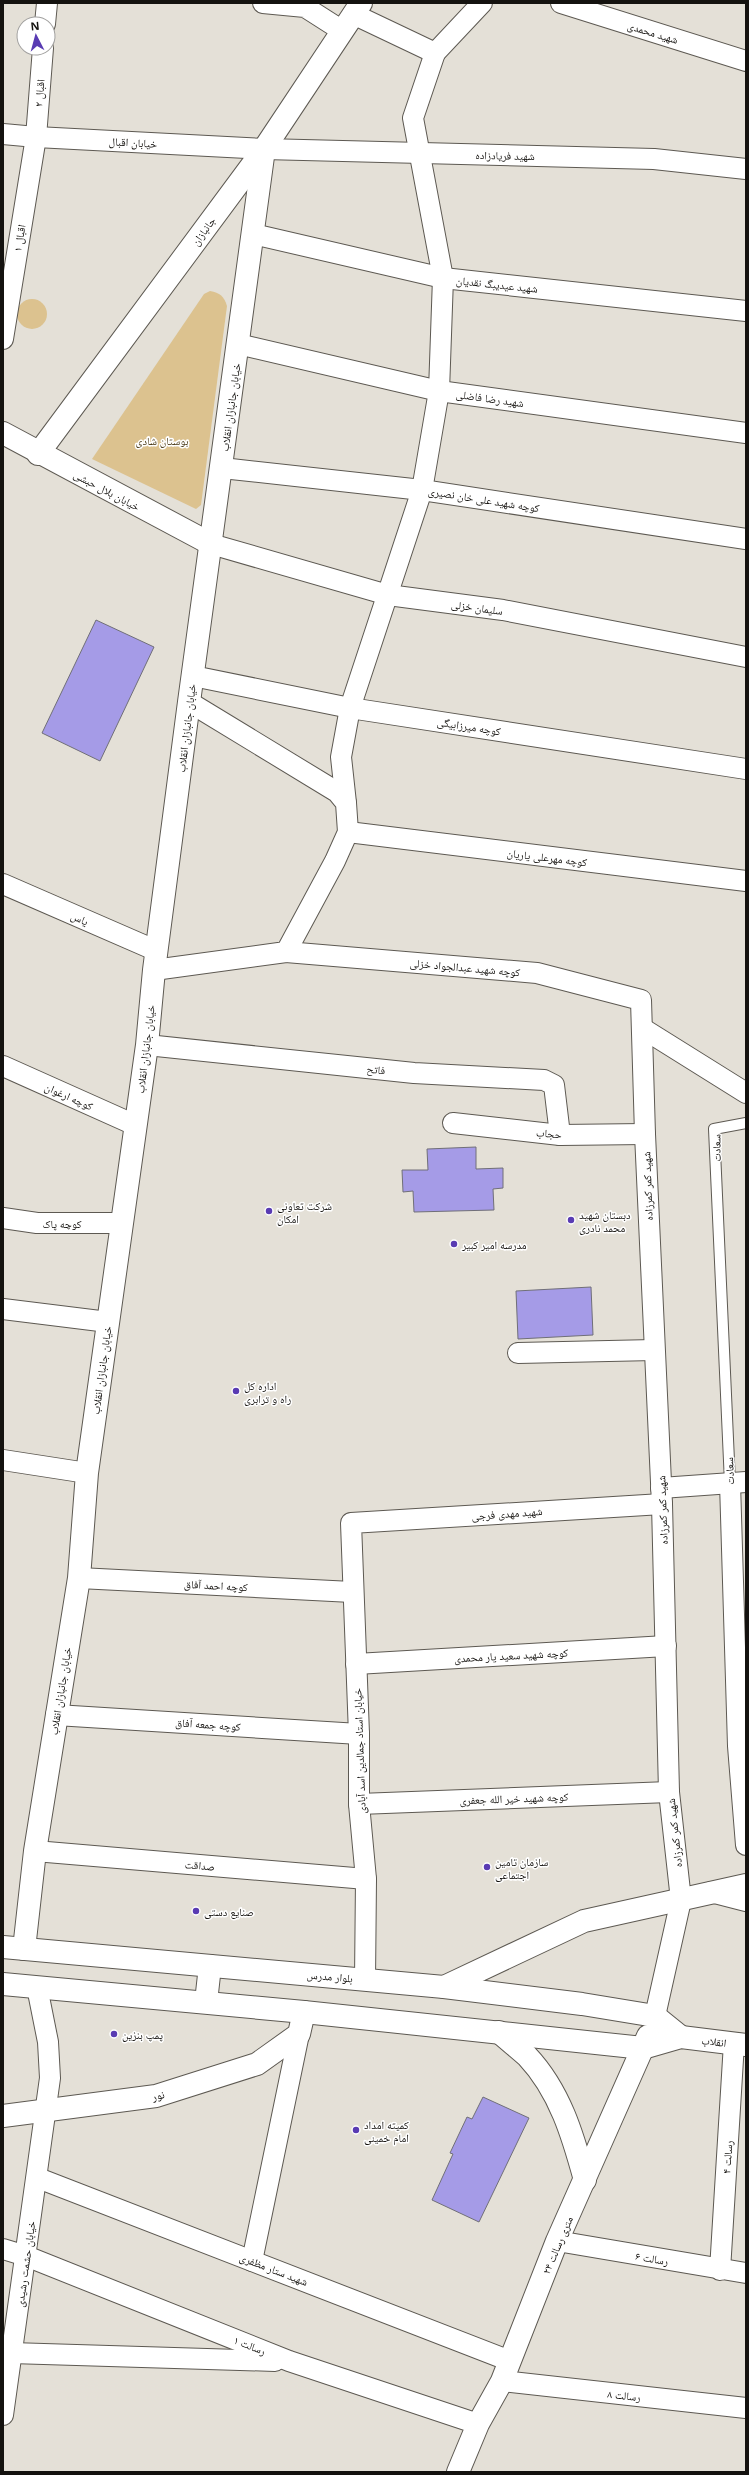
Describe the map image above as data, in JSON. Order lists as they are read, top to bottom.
{
  "streets": {
    "street": [
      "شهید محمدی",
      "اقبال ۲",
      "خیابان اقبال",
      "شهید فریادزاده",
      "جانبازان",
      "اقبال ۱",
      "شهید عیدیبگ نقدیان",
      "شهید رضا فاضلی",
      "خیابان جانبازان انقلاب",
      "خیابان بلال حبشی",
      "کوچه شهید علی خان نصیری",
      "سلیمان خزلی",
      "کوچه میرزابیگی",
      "کوچه مهرعلی یاریان",
      "یاس",
      "کوچه شهید عبدالجواد خزلی",
      "فاتح",
      "کوچه ارغوان",
      "حجاب",
      "سعادت",
      "شهید کمر کمرزاده",
      "کوچه پاک",
      "شهید مهدی فرجی",
      "کوچه احمد آفاق",
      "کوچه شهید سعید یار محمدی",
      "کوچه جمعه آفاق",
      "خیابان استاد جمالدین اسد آبادی",
      "کوچه شهید خیر الله جعفری",
      "صداقت",
      "بلوار مدرس",
      "انقلاب",
      "نور",
      "رسالت ۴",
      "۲۴ متری رسالت",
      "رسالت ۶",
      "خیابان حشمت رشیدی",
      "شهید ستار مظفری",
      "رسالت ۱",
      "رسالت ۸"
    ]
  },
  "crossings": [
    ["اقبال ۲", "خیابان اقبال"],
    ["اقبال ۲", "اقبال ۱"],
    ["خیابان اقبال", "شهید فریادزاده"],
    ["خیابان اقبال", "جانبازان"],
    ["خیابان اقبال", "اقبال ۱"],
    ["خیابان اقبال", "خیابان جانبازان انقلاب"],
    ["شهید فریادزاده", "جانبازان"],
    ["شهید فریادزاده", "خیابان جانبازان انقلاب"],
    ["جانبازان", "خیابان جانبازان انقلاب"],
    ["جانبازان", "خیابان بلال حبشی"],
    ["شهید عیدیبگ نقدیان", "خیابان جانبازان انقلاب"],
    ["شهید رضا فاضلی", "خیابان جانبازان انقلاب"],
    ["خیابان جانبازان انقلاب", "خیابان بلال حبشی"],
    ["خیابان جانبازان انقلاب", "کوچه شهید علی خان نصیری"],
    ["خیابان جانبازان انقلاب", "سلیمان خزلی"],
    ["خیابان جانبازان انقلاب", "کوچه میرزابیگی"],
    ["خیابان جانبازان انقلاب", "یاس"],
    ["خیابان جانبازان انقلاب", "کوچه شهید عبدالجواد خزلی"],
    ["خیابان جانبازان انقلاب", "فاتح"],
    ["خیابان جانبازان انقلاب", "کوچه ارغوان"],
    ["خیابان جانبازان انقلاب", "کوچه پاک"],
    ["خیابان جانبازان انقلاب", "کوچه احمد آفاق"],
    ["خیابان جانبازان انقلاب", "کوچه جمعه آفاق"],
    ["خیابان جانبازان انقلاب", "صداقت"],
    ["خیابان جانبازان انقلاب", "بلوار مدرس"],
    ["خیابان بلال حبشی", "سلیمان خزلی"],
    ["یاس", "کوچه شهید عبدالجواد خزلی"],
    ["کوچه شهید عبدالجواد خزلی", "شهید کمر کمرزاده"],
    ["فاتح", "حجاب"],
    ["حجاب", "شهید کمر کمرزاده"],
    ["سعادت", "شهید مهدی فرجی"],
    ["شهید کمر کمرزاده", "شهید مهدی فرجی"],
    ["شهید کمر کمرزاده", "کوچه شهید سعید یار محمدی"],
    ["شهید کمر کمرزاده", "کوچه شهید خیر الله جعفری"],
    ["شهید کمر کمرزاده", "بلوار مدرس"],
    ["شهید کمر کمرزاده", "۲۴ متری رسالت"],
    ["شهید مهدی فرجی", "خیابان استاد جمالدین اسد آبادی"],
    ["کوچه احمد آفاق", "خیابان استاد جمالدین اسد آبادی"],
    ["کوچه شهید سعید یار محمدی", "خیابان استاد جمالدین اسد آبادی"],
    ["کوچه جمعه آفاق", "خیابان استاد جمالدین اسد آبادی"],
    ["خیابان استاد جمالدین اسد آبادی", "کوچه شهید خیر الله جعفری"],
    ["خیابان استاد جمالدین اسد آبادی", "صداقت"],
    ["خیابان استاد جمالدین اسد آبادی", "بلوار مدرس"],
    ["بلوار مدرس", "۲۴ متری رسالت"],
    ["انقلاب", "رسالت ۴"],
    ["انقلاب", "۲۴ متری رسالت"],
    ["نور", "خیابان حشمت رشیدی"],
    ["رسالت ۴", "رسالت ۶"],
    ["۲۴ متری رسالت", "رسالت ۶"],
    ["۲۴ متری رسالت", "شهید ستار مظفری"],
    ["۲۴ متری رسالت", "رسالت ۱"],
    ["۲۴ متری رسالت", "رسالت ۸"],
    ["خیابان حشمت رشیدی", "شهید ستار مظفری"],
    ["خیابان حشمت رشیدی", "رسالت ۱"],
    ["شهید ستار مظفری", "رسالت ۸"]
  ],
  "parks": ["بوستان شادی"],
  "places": [
    "شرکت تعاونی امکان",
    "دبستان شهید محمد نادری",
    "مدرسه امیر کبیر",
    "اداره کل راه و ترابری",
    "سازمان تامین اجتماعی",
    "صنایع دستی",
    "پمپ بنزین",
    "کمیته امداد امام خمینی"
  ],
  "north": "top"
}
